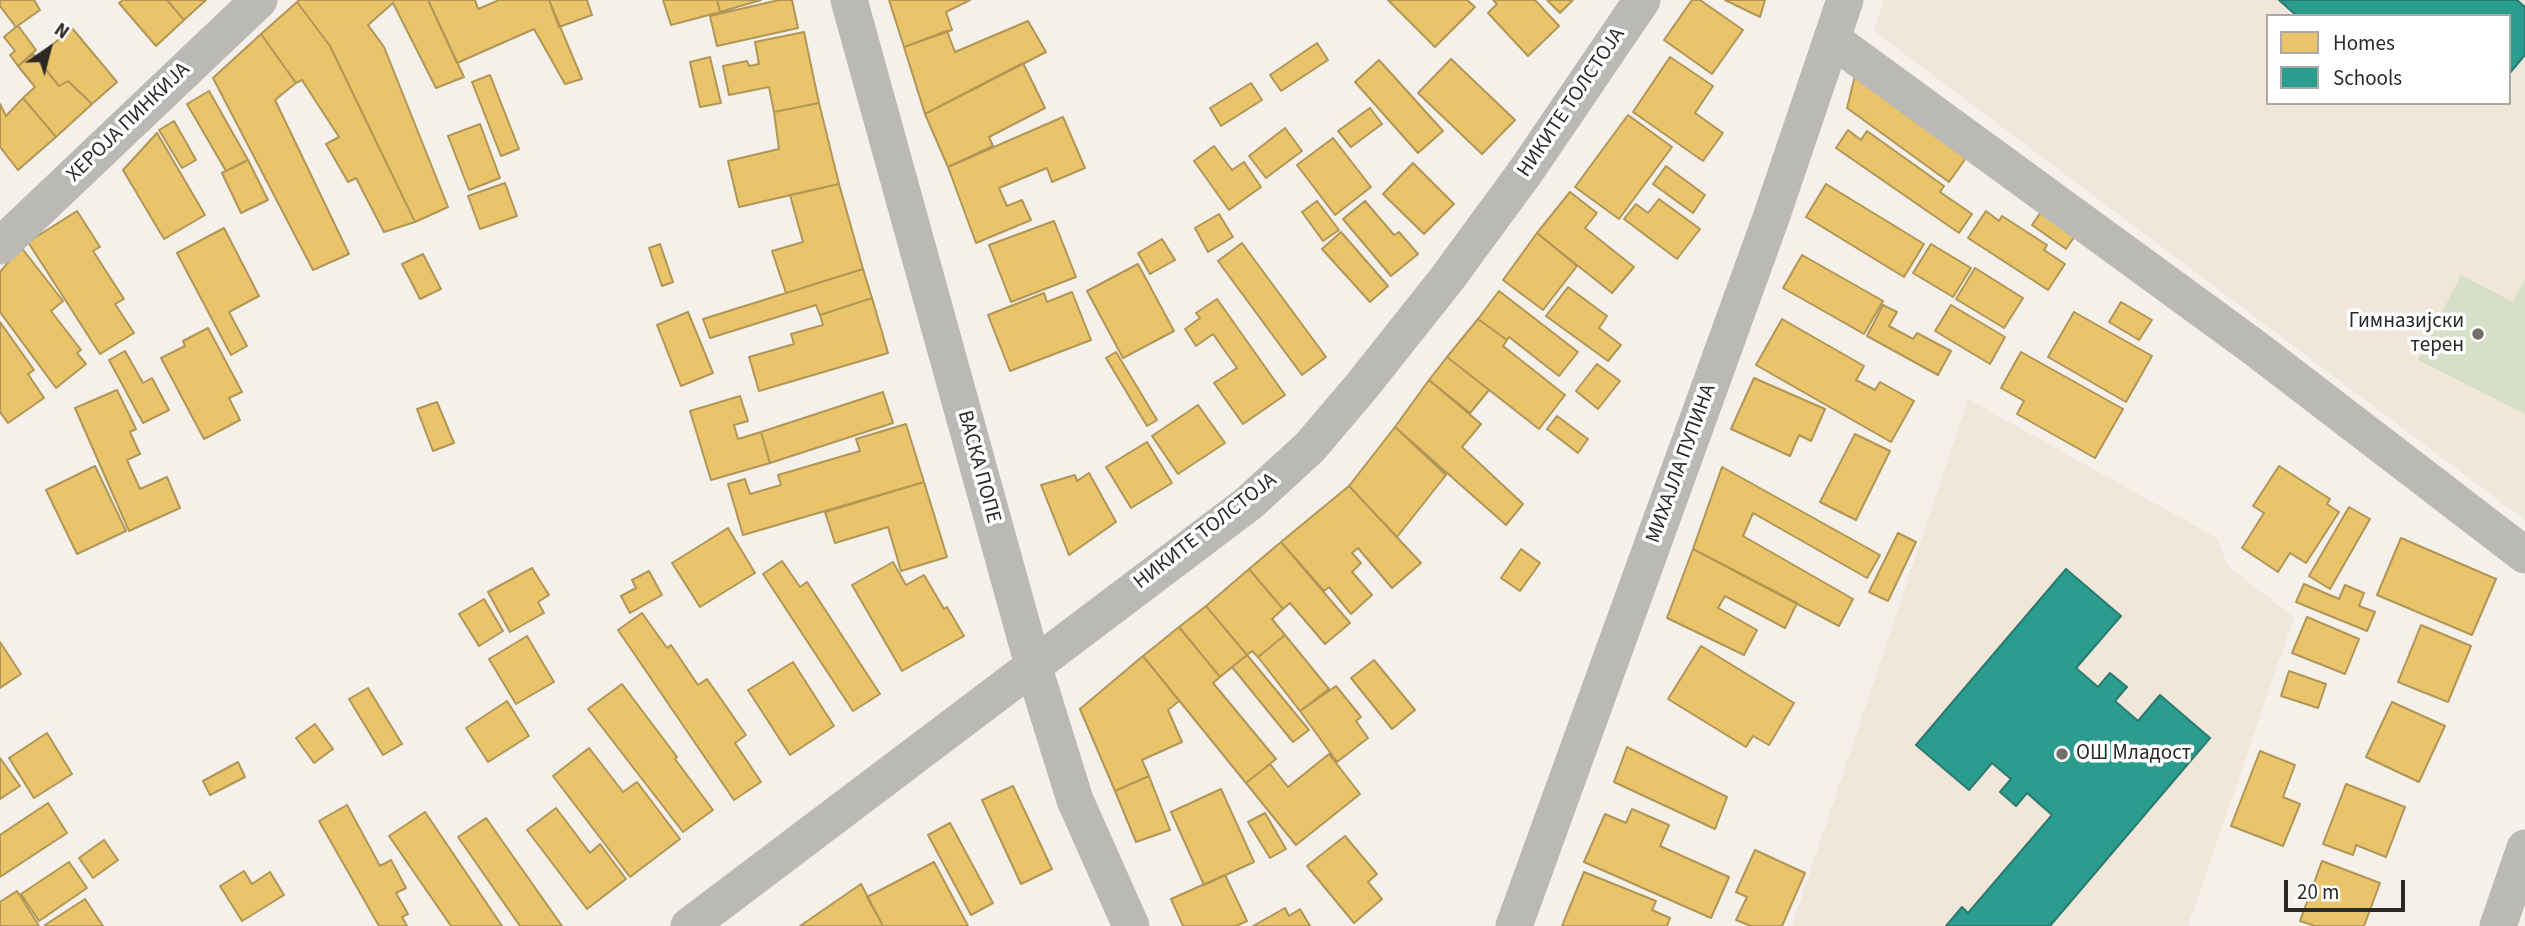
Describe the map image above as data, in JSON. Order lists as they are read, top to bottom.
{
  "streets": {
    "street": [
      "НИКИТЕ ТОЛСТОЈА",
      "ХЕРОЈА ПИНКИЈА",
      "МИХАЈЛА ПУПИНА",
      "ВАСКА ПОПЕ"
    ]
  },
  "crossings": [
    ["НИКИТЕ ТОЛСТОЈА", "ВАСКА ПОПЕ"]
  ],
  "places": ["Гимназијски терен", "ОШ Младост"],
  "legend": ["Homes", "Schools"],
  "scale_bar": "20 m",
  "north": "top right"
}
